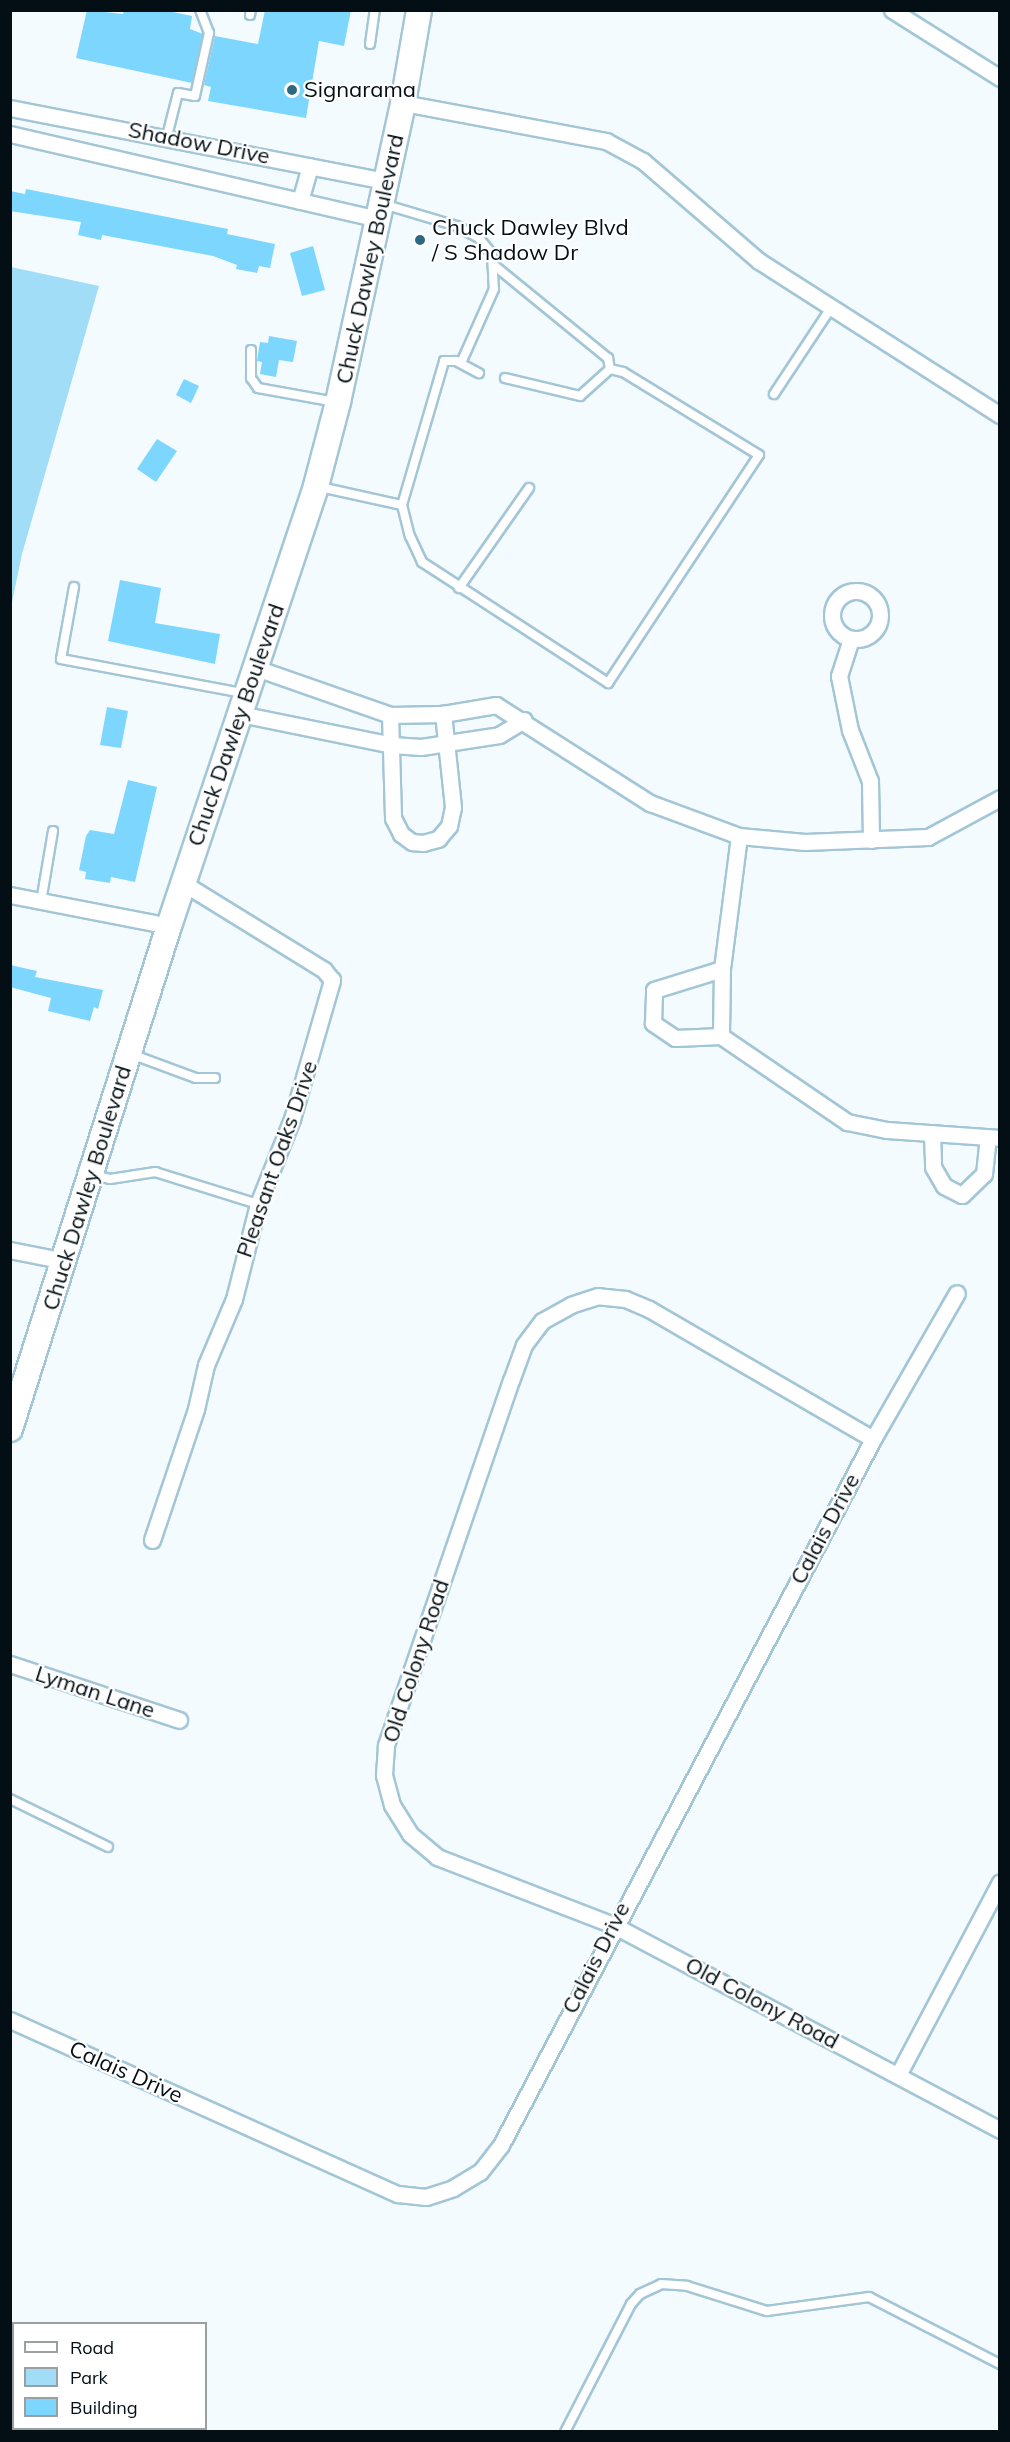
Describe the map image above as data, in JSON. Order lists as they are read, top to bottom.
{
  "streets": {
    "main road": ["Chuck Dawley Boulevard"],
    "street": [
      "Shadow Drive",
      "Pleasant Oaks Drive",
      "Calais Drive",
      "Old Colony Road",
      "Lyman Lane"
    ]
  },
  "crossings": [
    ["Shadow Drive", "Chuck Dawley Boulevard"],
    ["Chuck Dawley Boulevard", "Pleasant Oaks Drive"],
    ["Calais Drive", "Old Colony Road"]
  ],
  "places": ["Signarama", "Chuck Dawley Blvd / S Shadow Dr"],
  "legend": ["Road", "Park", "Building"]
}
